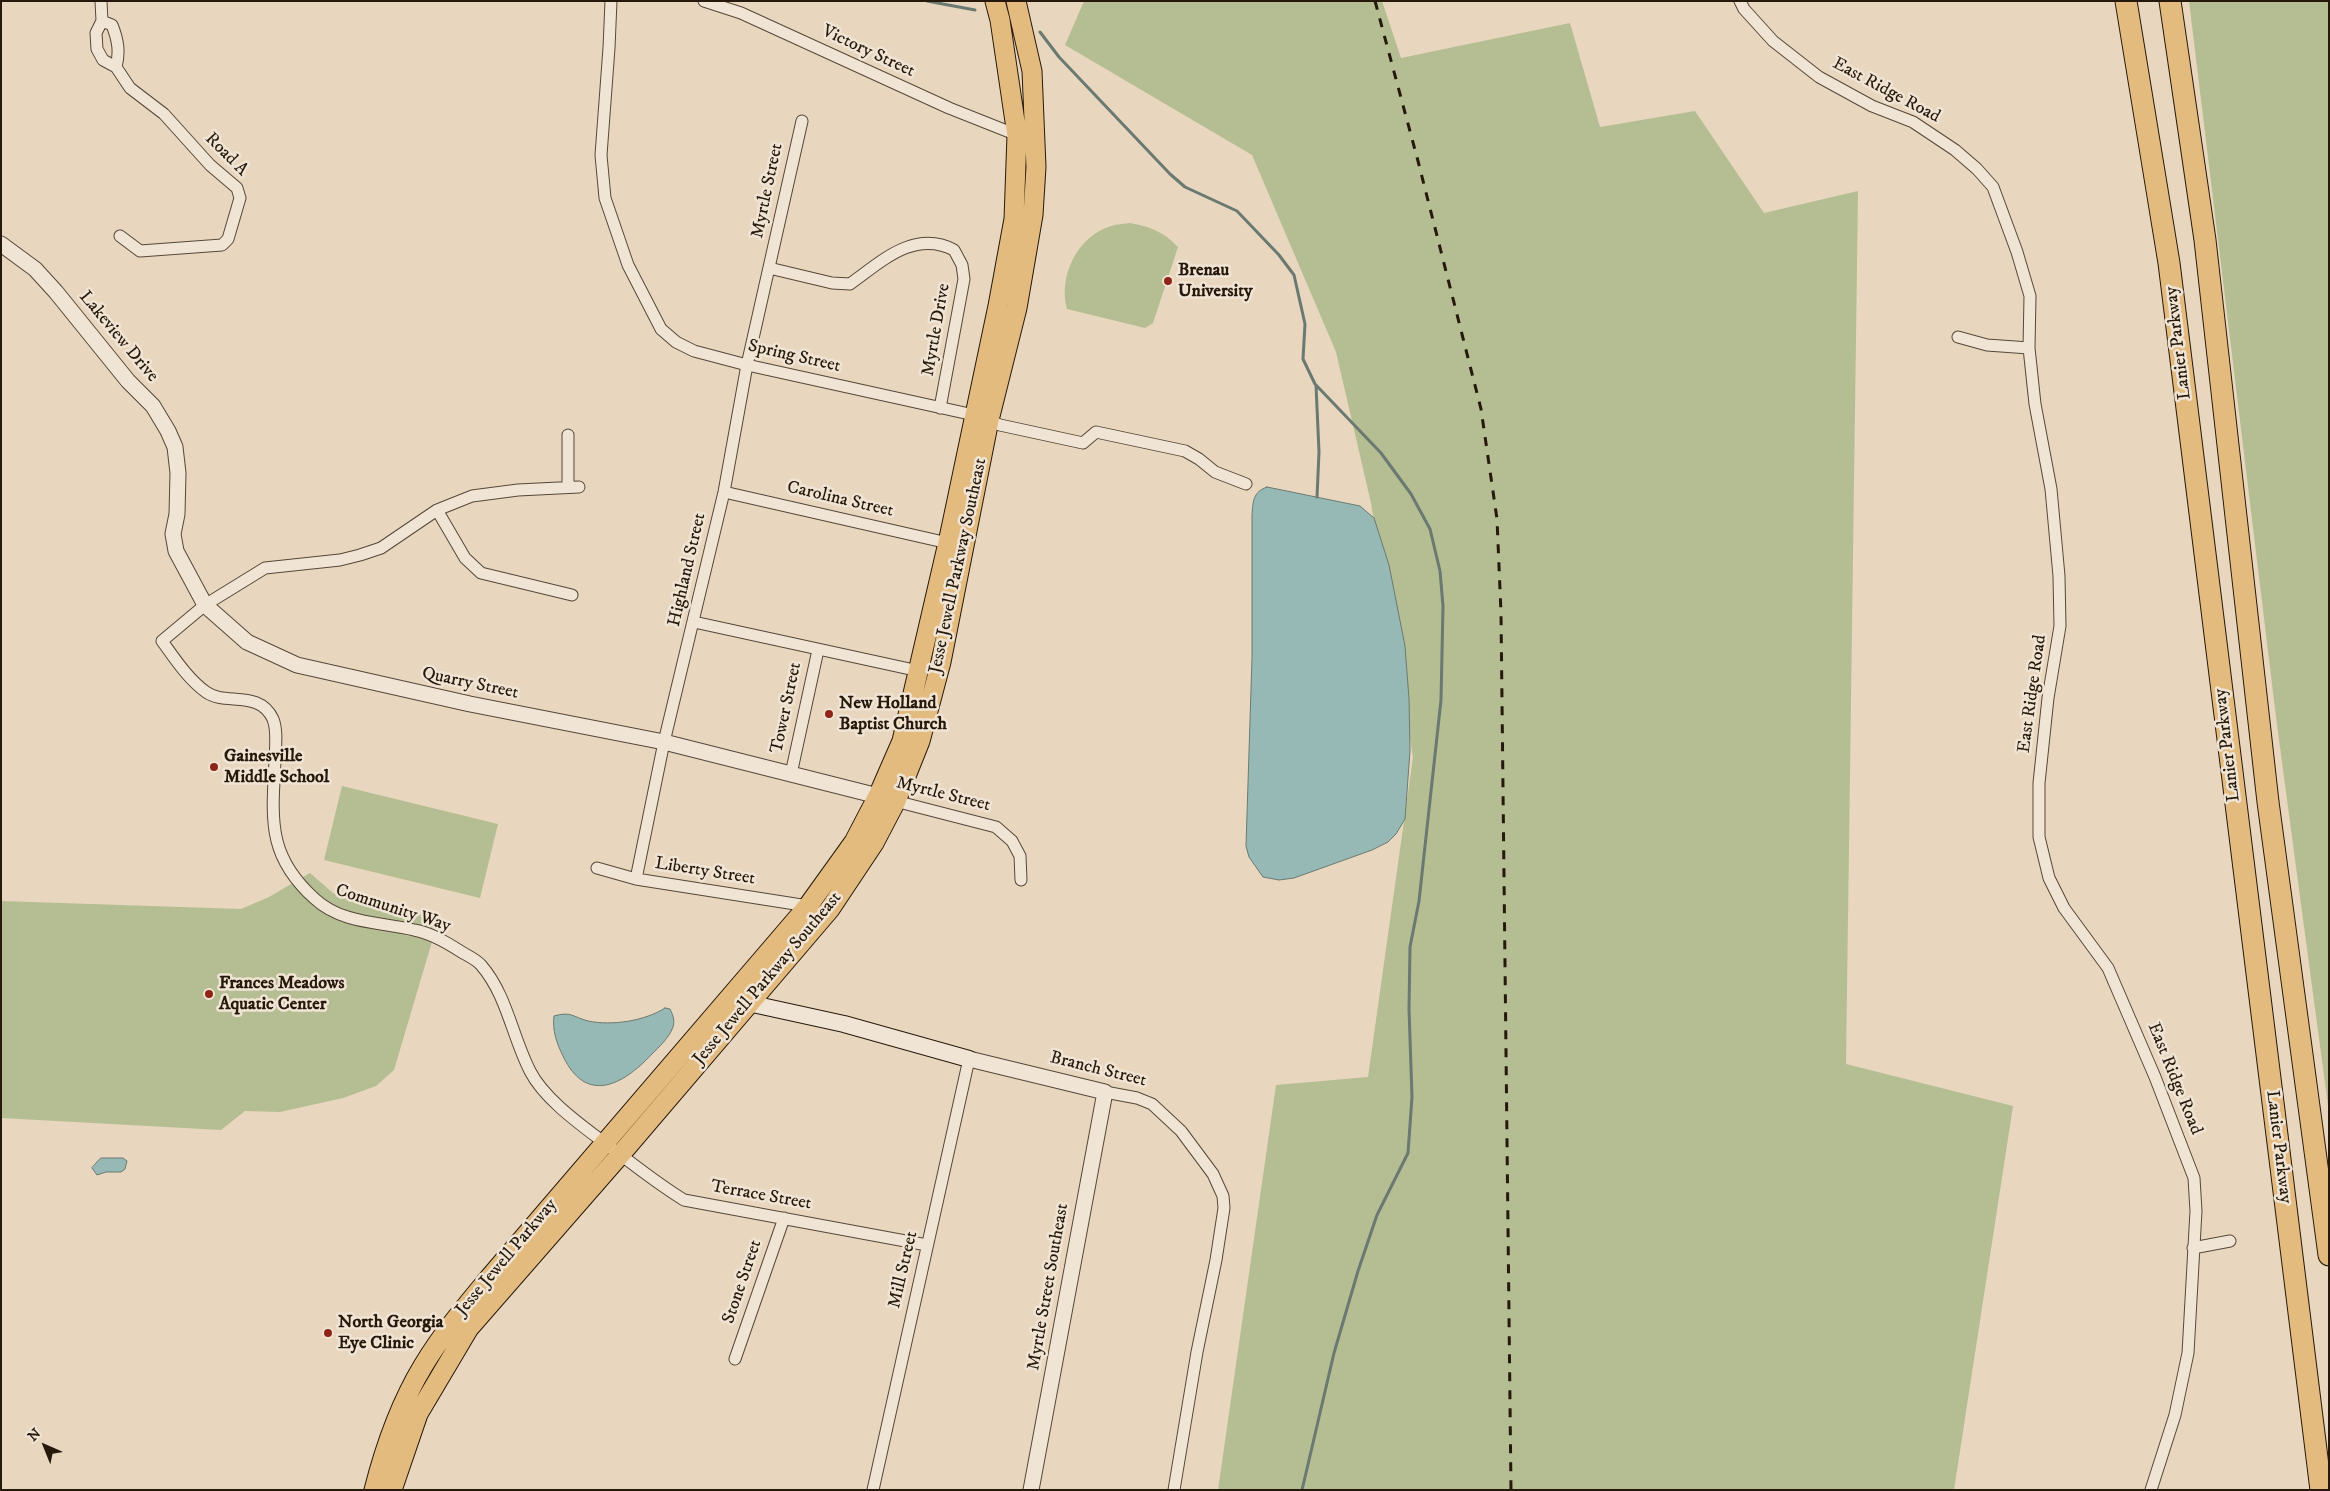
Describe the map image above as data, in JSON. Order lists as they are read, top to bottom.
{
  "streets": {
    "highway": ["Lanier Parkway"],
    "main road": ["Jesse Jewell Parkway Southeast", "Branch Street", "Jesse Jewell Parkway"],
    "street": [
      "Victory Street",
      "East Ridge Road",
      "Road A",
      "Myrtle Street",
      "Myrtle Drive",
      "Lakeview Drive",
      "Spring Street",
      "Carolina Street",
      "Highland Street",
      "Quarry Street",
      "Tower Street",
      "Liberty Street",
      "Community Way",
      "Terrace Street",
      "Mill Street",
      "Stone Street",
      "Myrtle Street Southeast"
    ]
  },
  "crossings": [
    ["Victory Street", "Jesse Jewell Parkway Southeast"],
    ["Myrtle Street", "Myrtle Drive"],
    ["Myrtle Street", "Jesse Jewell Parkway Southeast"],
    ["Myrtle Street", "Highland Street"],
    ["Myrtle Street", "Quarry Street"],
    ["Myrtle Drive", "Spring Street"],
    ["Myrtle Drive", "Highland Street"],
    ["Lakeview Drive", "Quarry Street"],
    ["Spring Street", "Jesse Jewell Parkway Southeast"],
    ["Spring Street", "Highland Street"],
    ["Carolina Street", "Jesse Jewell Parkway Southeast"],
    ["Carolina Street", "Highland Street"],
    ["Jesse Jewell Parkway Southeast", "Quarry Street"],
    ["Jesse Jewell Parkway Southeast", "Tower Street"],
    ["Jesse Jewell Parkway Southeast", "Liberty Street"],
    ["Jesse Jewell Parkway Southeast", "Community Way"],
    ["Jesse Jewell Parkway Southeast", "Branch Street"],
    ["Jesse Jewell Parkway Southeast", "Terrace Street"],
    ["Jesse Jewell Parkway Southeast", "Jesse Jewell Parkway"],
    ["Highland Street", "Quarry Street"],
    ["Highland Street", "Tower Street"],
    ["Highland Street", "Liberty Street"],
    ["Quarry Street", "Tower Street"],
    ["Quarry Street", "Community Way"],
    ["Community Way", "Terrace Street"],
    ["Community Way", "Jesse Jewell Parkway"],
    ["Branch Street", "Mill Street"],
    ["Branch Street", "Myrtle Street Southeast"],
    ["Terrace Street", "Jesse Jewell Parkway"],
    ["Terrace Street", "Mill Street"],
    ["Terrace Street", "Stone Street"]
  ],
  "places": [
    "Brenau University",
    "New Holland Baptist Church",
    "Gainesville Middle School",
    "Frances Meadows Aquatic Center",
    "North Georgia Eye Clinic"
  ],
  "north": "top left"
}
